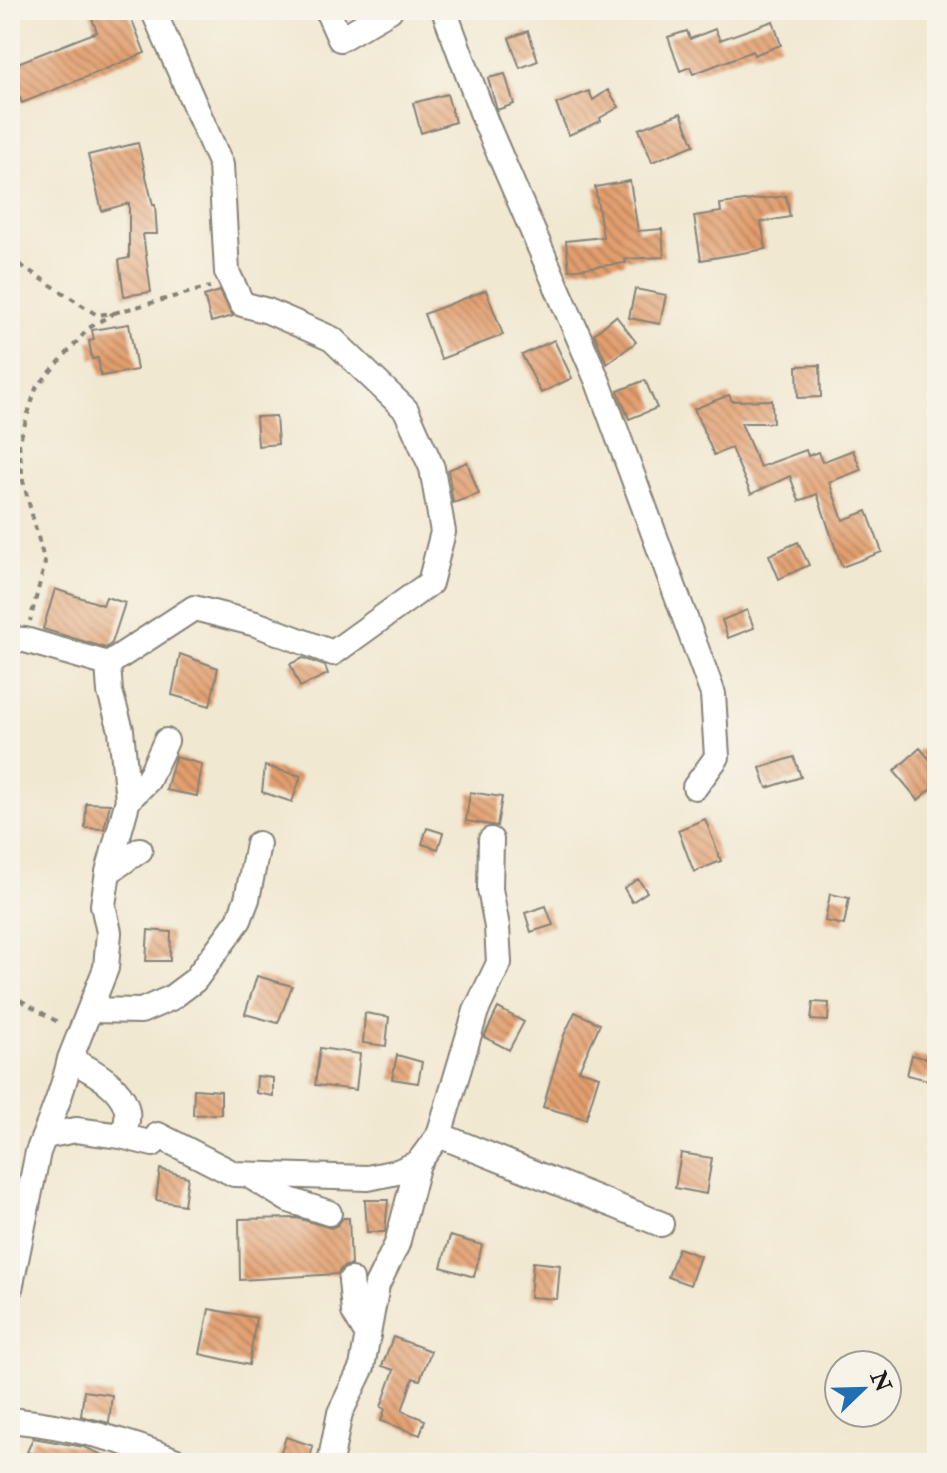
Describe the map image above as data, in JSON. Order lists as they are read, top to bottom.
{
  "north": "top right"
}
